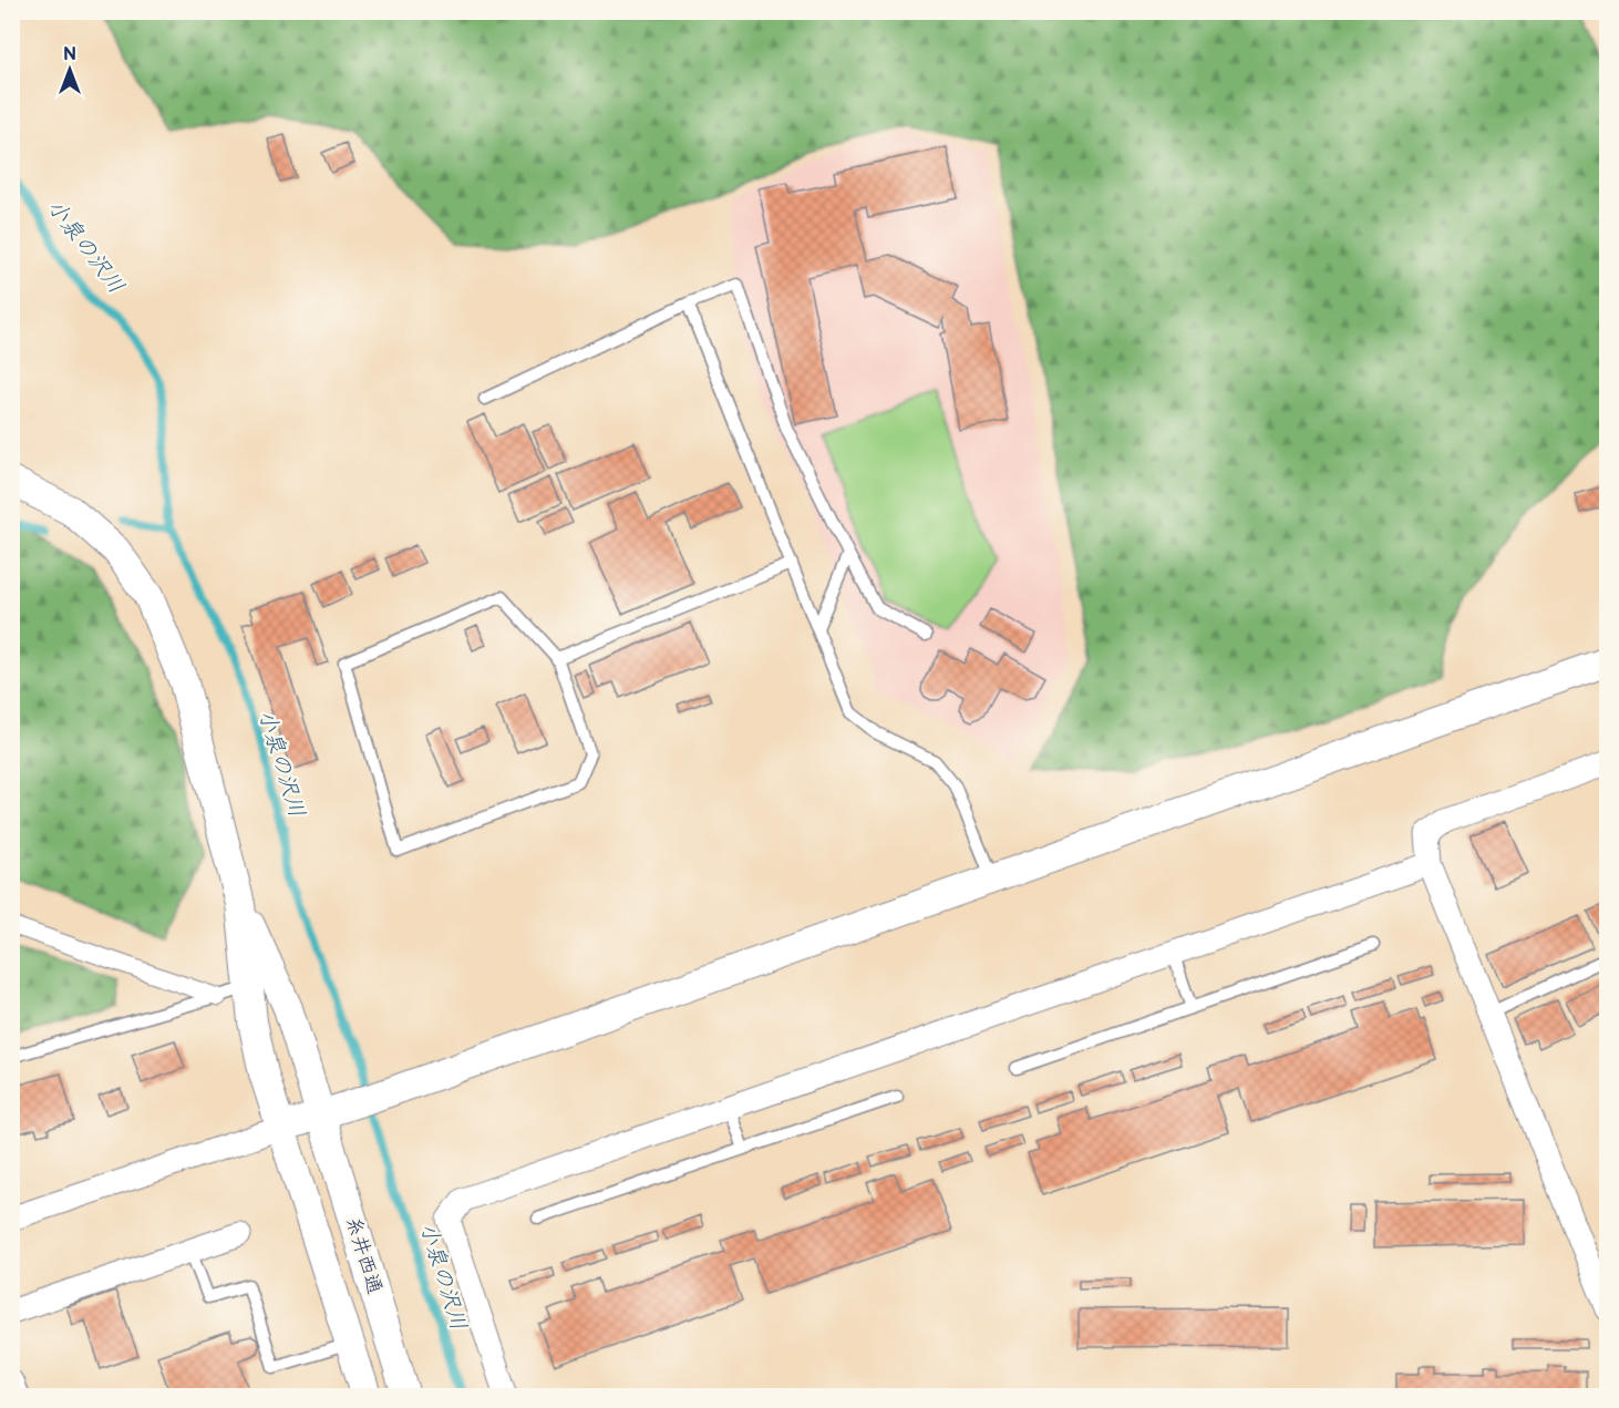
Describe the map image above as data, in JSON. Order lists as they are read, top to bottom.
{
  "streets": {
    "street": ["糸井西通"]
  },
  "water": ["小泉の沢川"],
  "north": "top"
}
